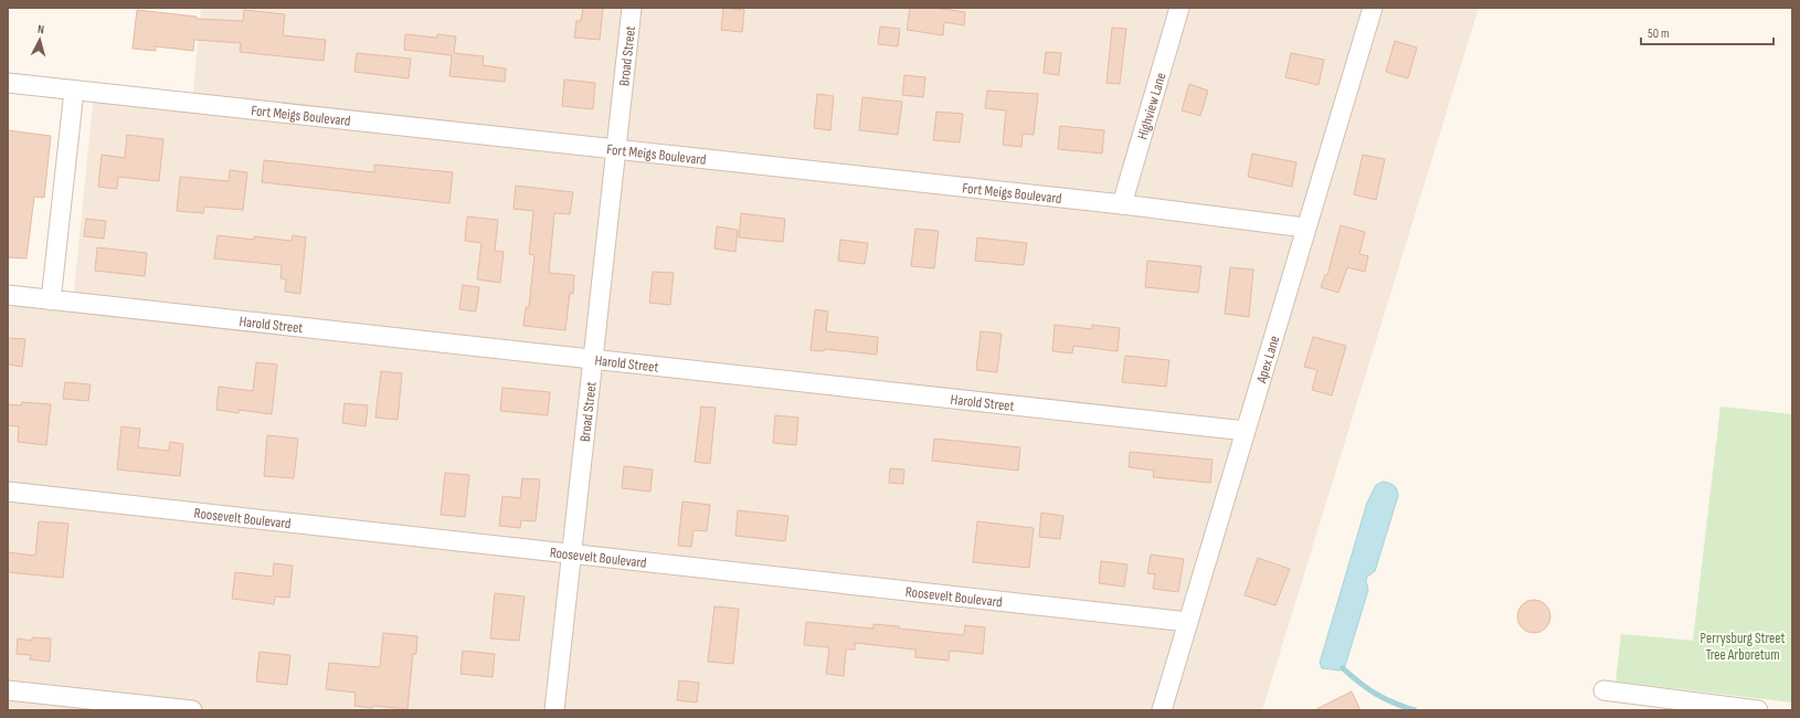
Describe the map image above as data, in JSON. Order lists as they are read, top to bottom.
{
  "streets": {
    "street": [
      "Broad Street",
      "Highview Lane",
      "Fort Meigs Boulevard",
      "Harold Street",
      "Apex Lane",
      "Roosevelt Boulevard"
    ]
  },
  "crossings": [
    ["Broad Street", "Fort Meigs Boulevard"],
    ["Broad Street", "Harold Street"],
    ["Broad Street", "Roosevelt Boulevard"],
    ["Highview Lane", "Fort Meigs Boulevard"],
    ["Fort Meigs Boulevard", "Apex Lane"],
    ["Harold Street", "Apex Lane"],
    ["Apex Lane", "Roosevelt Boulevard"]
  ],
  "parks": ["Perrysburg Street Tree Arboretum"],
  "scale_bar": "50 m",
  "north": "top"
}
